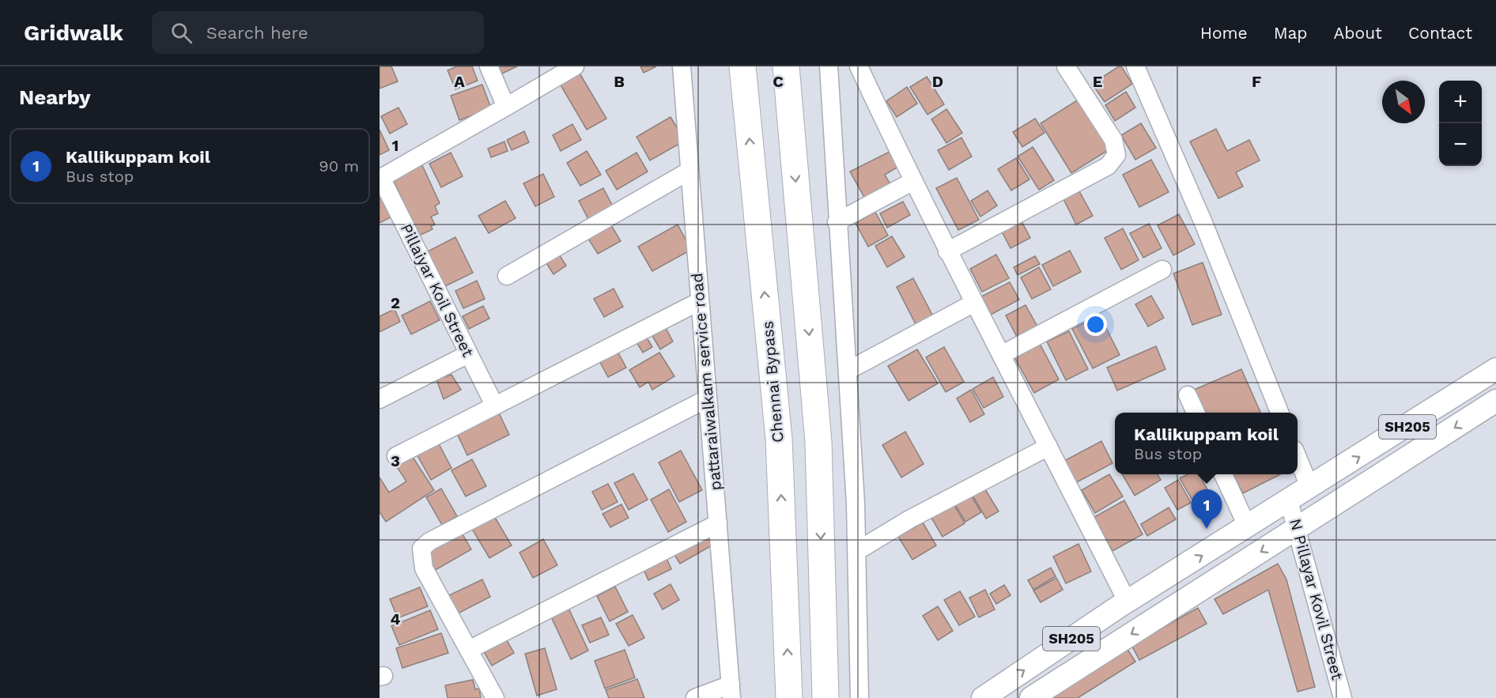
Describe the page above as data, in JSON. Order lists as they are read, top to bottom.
{
  "streets": {
    "highway": ["Chennai Bypass"],
    "main road": ["SH205"],
    "street": ["Pillaiyar Koil Street", "pattaraiwalkam service road", "N Pillayar Kovil Street"]
  },
  "crossings": [
    ["SH205", "N Pillayar Kovil Street"]
  ],
  "north": "bottom right",
  "page": {
    "header": "Gridwalk",
    "search": "Search here",
    "nav": [
      "Home",
      "Map",
      "About",
      "Contact"
    ],
    "heading": "Nearby",
    "map_buttons": ["+", "−"],
    "list": [
      {
        "mark": "1",
        "name": "Kallikuppam koil",
        "note": "Bus stop",
        "value": "90 m"
      }
    ],
    "popup": ["Kallikuppam koil", "Bus stop"],
    "pins": "1"
  },
  "grid": {
    "columns": [
      "A",
      "B",
      "C",
      "D",
      "E",
      "F"
    ],
    "rows": [
      "1",
      "2",
      "3",
      "4"
    ]
  }
}
